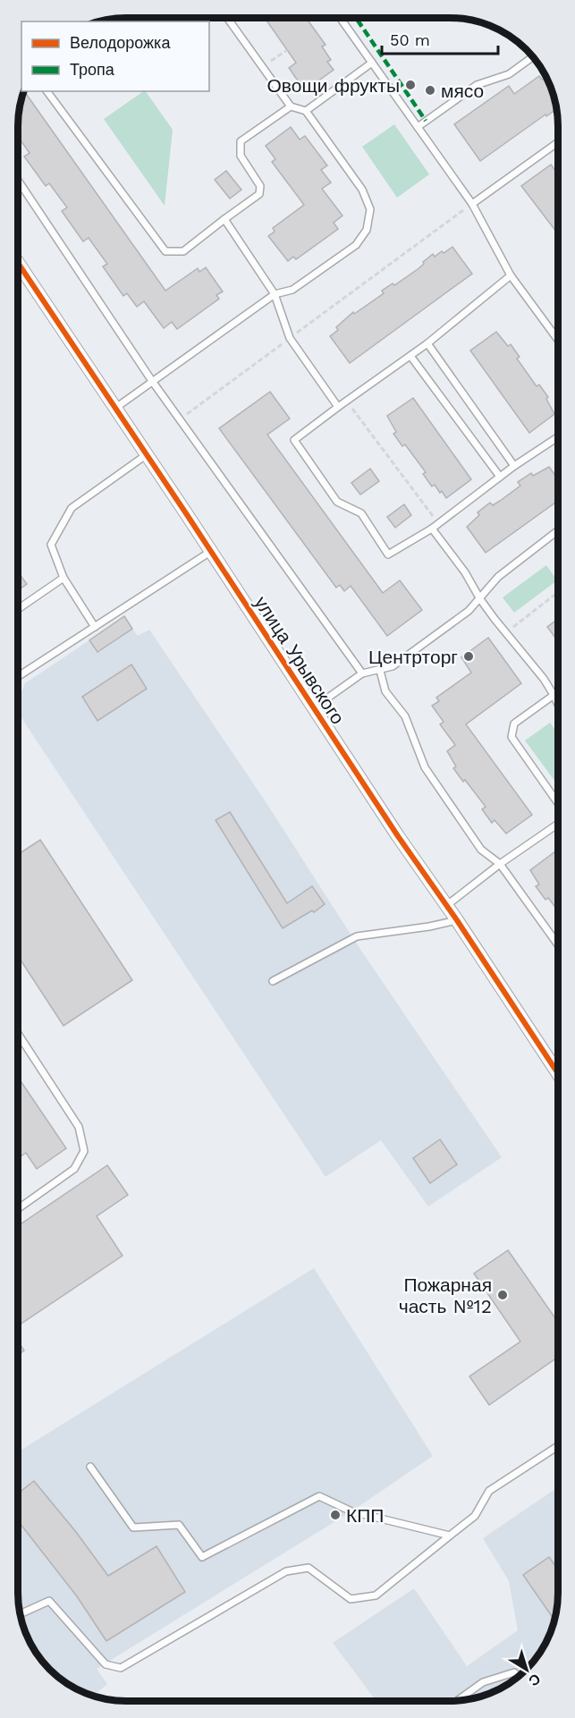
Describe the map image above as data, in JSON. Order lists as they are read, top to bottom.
{
  "streets": {
    "street": ["улица Урывского"]
  },
  "places": [
    "Овощи фрукты",
    "мясо",
    "Центрторг",
    "Пожарная часть №12",
    "КПП"
  ],
  "legend": ["Велодорожка", "Тропа"],
  "scale_bar": "50 m",
  "north": "bottom right"
}
